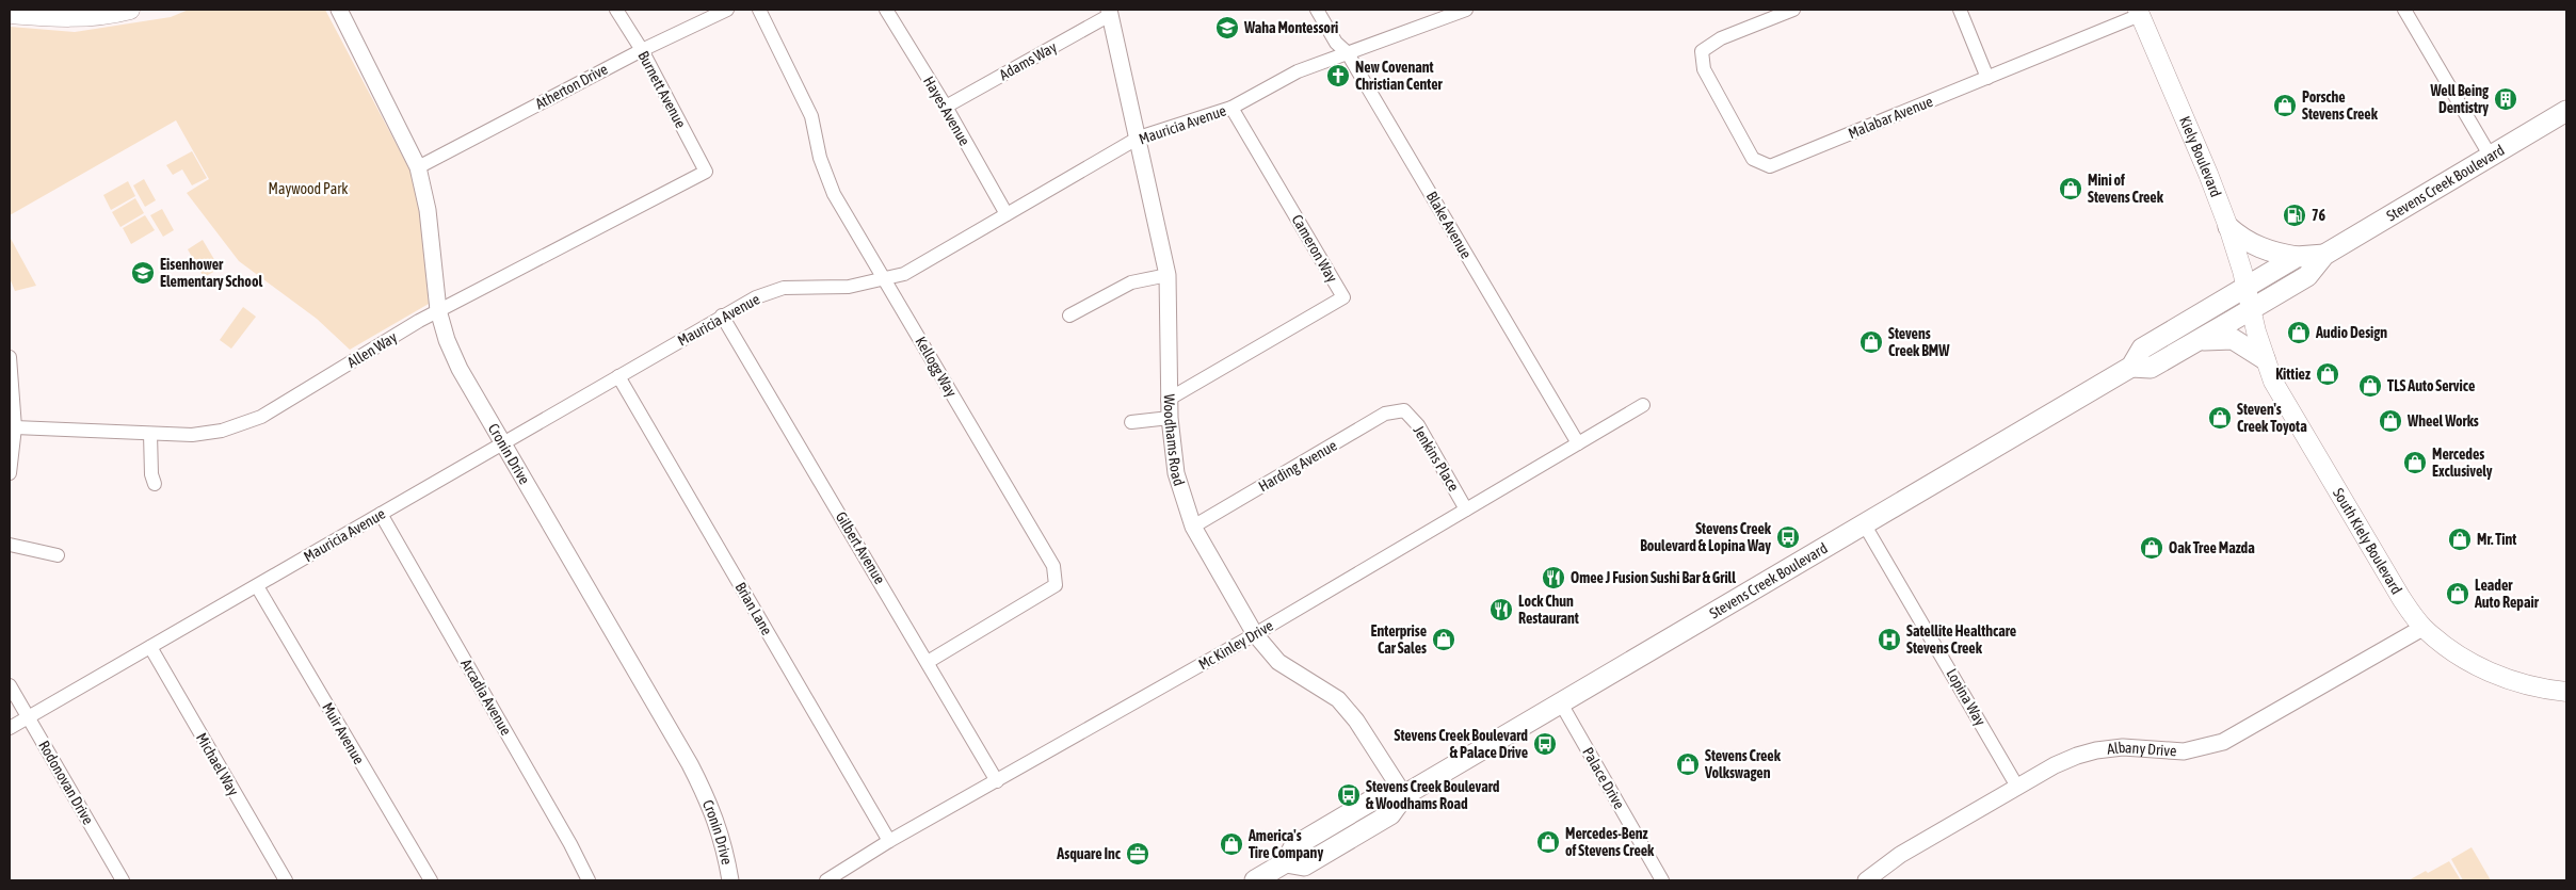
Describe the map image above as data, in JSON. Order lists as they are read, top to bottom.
{
  "streets": {
    "main road": ["Kiely Boulevard", "Stevens Creek Boulevard", "South Kiely Boulevard"],
    "street": [
      "Adams Way",
      "Atherton Drive",
      "Burnett Avenue",
      "Hayes Avenue",
      "Malabar Avenue",
      "Mauricia Avenue",
      "Blake Avenue",
      "Cameron Way",
      "Allen Way",
      "Kellogg Way",
      "Woodhams Road",
      "Cronin Drive",
      "Jenkins Place",
      "Harding Avenue",
      "Gilbert Avenue",
      "Brian Lane",
      "Mc Kinley Drive",
      "Arcadia Avenue",
      "Lopina Way",
      "Muir Avenue",
      "Albany Drive",
      "Michael Way",
      "Palace Drive",
      "Rodonovan Drive"
    ]
  },
  "crossings": [
    ["Adams Way", "Hayes Avenue"],
    ["Adams Way", "Woodhams Road"],
    ["Atherton Drive", "Burnett Avenue"],
    ["Atherton Drive", "Cronin Drive"],
    ["Burnett Avenue", "Allen Way"],
    ["Hayes Avenue", "Mauricia Avenue"],
    ["Malabar Avenue", "Kiely Boulevard"],
    ["Mauricia Avenue", "Blake Avenue"],
    ["Mauricia Avenue", "Cameron Way"],
    ["Mauricia Avenue", "Kellogg Way"],
    ["Mauricia Avenue", "Woodhams Road"],
    ["Mauricia Avenue", "Cronin Drive"],
    ["Mauricia Avenue", "Gilbert Avenue"],
    ["Mauricia Avenue", "Brian Lane"],
    ["Mauricia Avenue", "Arcadia Avenue"],
    ["Mauricia Avenue", "Muir Avenue"],
    ["Mauricia Avenue", "Michael Way"],
    ["Mauricia Avenue", "Rodonovan Drive"],
    ["Kiely Boulevard", "Stevens Creek Boulevard"],
    ["Kiely Boulevard", "South Kiely Boulevard"],
    ["Stevens Creek Boulevard", "Woodhams Road"],
    ["Stevens Creek Boulevard", "South Kiely Boulevard"],
    ["Stevens Creek Boulevard", "Lopina Way"],
    ["Stevens Creek Boulevard", "Palace Drive"],
    ["Blake Avenue", "Mc Kinley Drive"],
    ["Cameron Way", "Woodhams Road"],
    ["Allen Way", "Cronin Drive"],
    ["Kellogg Way", "Gilbert Avenue"],
    ["Woodhams Road", "Harding Avenue"],
    ["Woodhams Road", "Mc Kinley Drive"],
    ["Jenkins Place", "Harding Avenue"],
    ["Jenkins Place", "Mc Kinley Drive"],
    ["South Kiely Boulevard", "Albany Drive"],
    ["Gilbert Avenue", "Mc Kinley Drive"],
    ["Brian Lane", "Mc Kinley Drive"],
    ["Lopina Way", "Albany Drive"]
  ],
  "parks": ["Maywood Park"],
  "places": {
    "school or university": ["Waha Montessori", "Eisenhower Elementary School"],
    "church": ["New Covenant Christian Center"],
    "building": ["Well Being Dentistry"],
    "shop": [
      "Porsche Stevens Creek",
      "Mini of Stevens Creek",
      "Audio Design",
      "Stevens Creek BMW",
      "Kittiez",
      "TLS Auto Service",
      "Steven's Creek Toyota",
      "Wheel Works",
      "Mercedes Exclusively",
      "Mr. Tint",
      "Oak Tree Mazda",
      "Leader Auto Repair",
      "Enterprise Car Sales",
      "Stevens Creek Volkswagen",
      "Mercedes-Benz of Stevens Creek",
      "America's Tire Company"
    ],
    "fuel station": ["76"],
    "bus stop": ["Stevens Creek Boulevard & Lopina Way", "Stevens Creek Boulevard & Palace Drive", "Stevens Creek Boulevard & Woodhams Road"],
    "restaurant": ["Omee J Fusion Sushi Bar & Grill", "Lock Chun Restaurant"],
    "hospital": ["Satellite Healthcare Stevens Creek"],
    "office": ["Asquare Inc"]
  }
}
